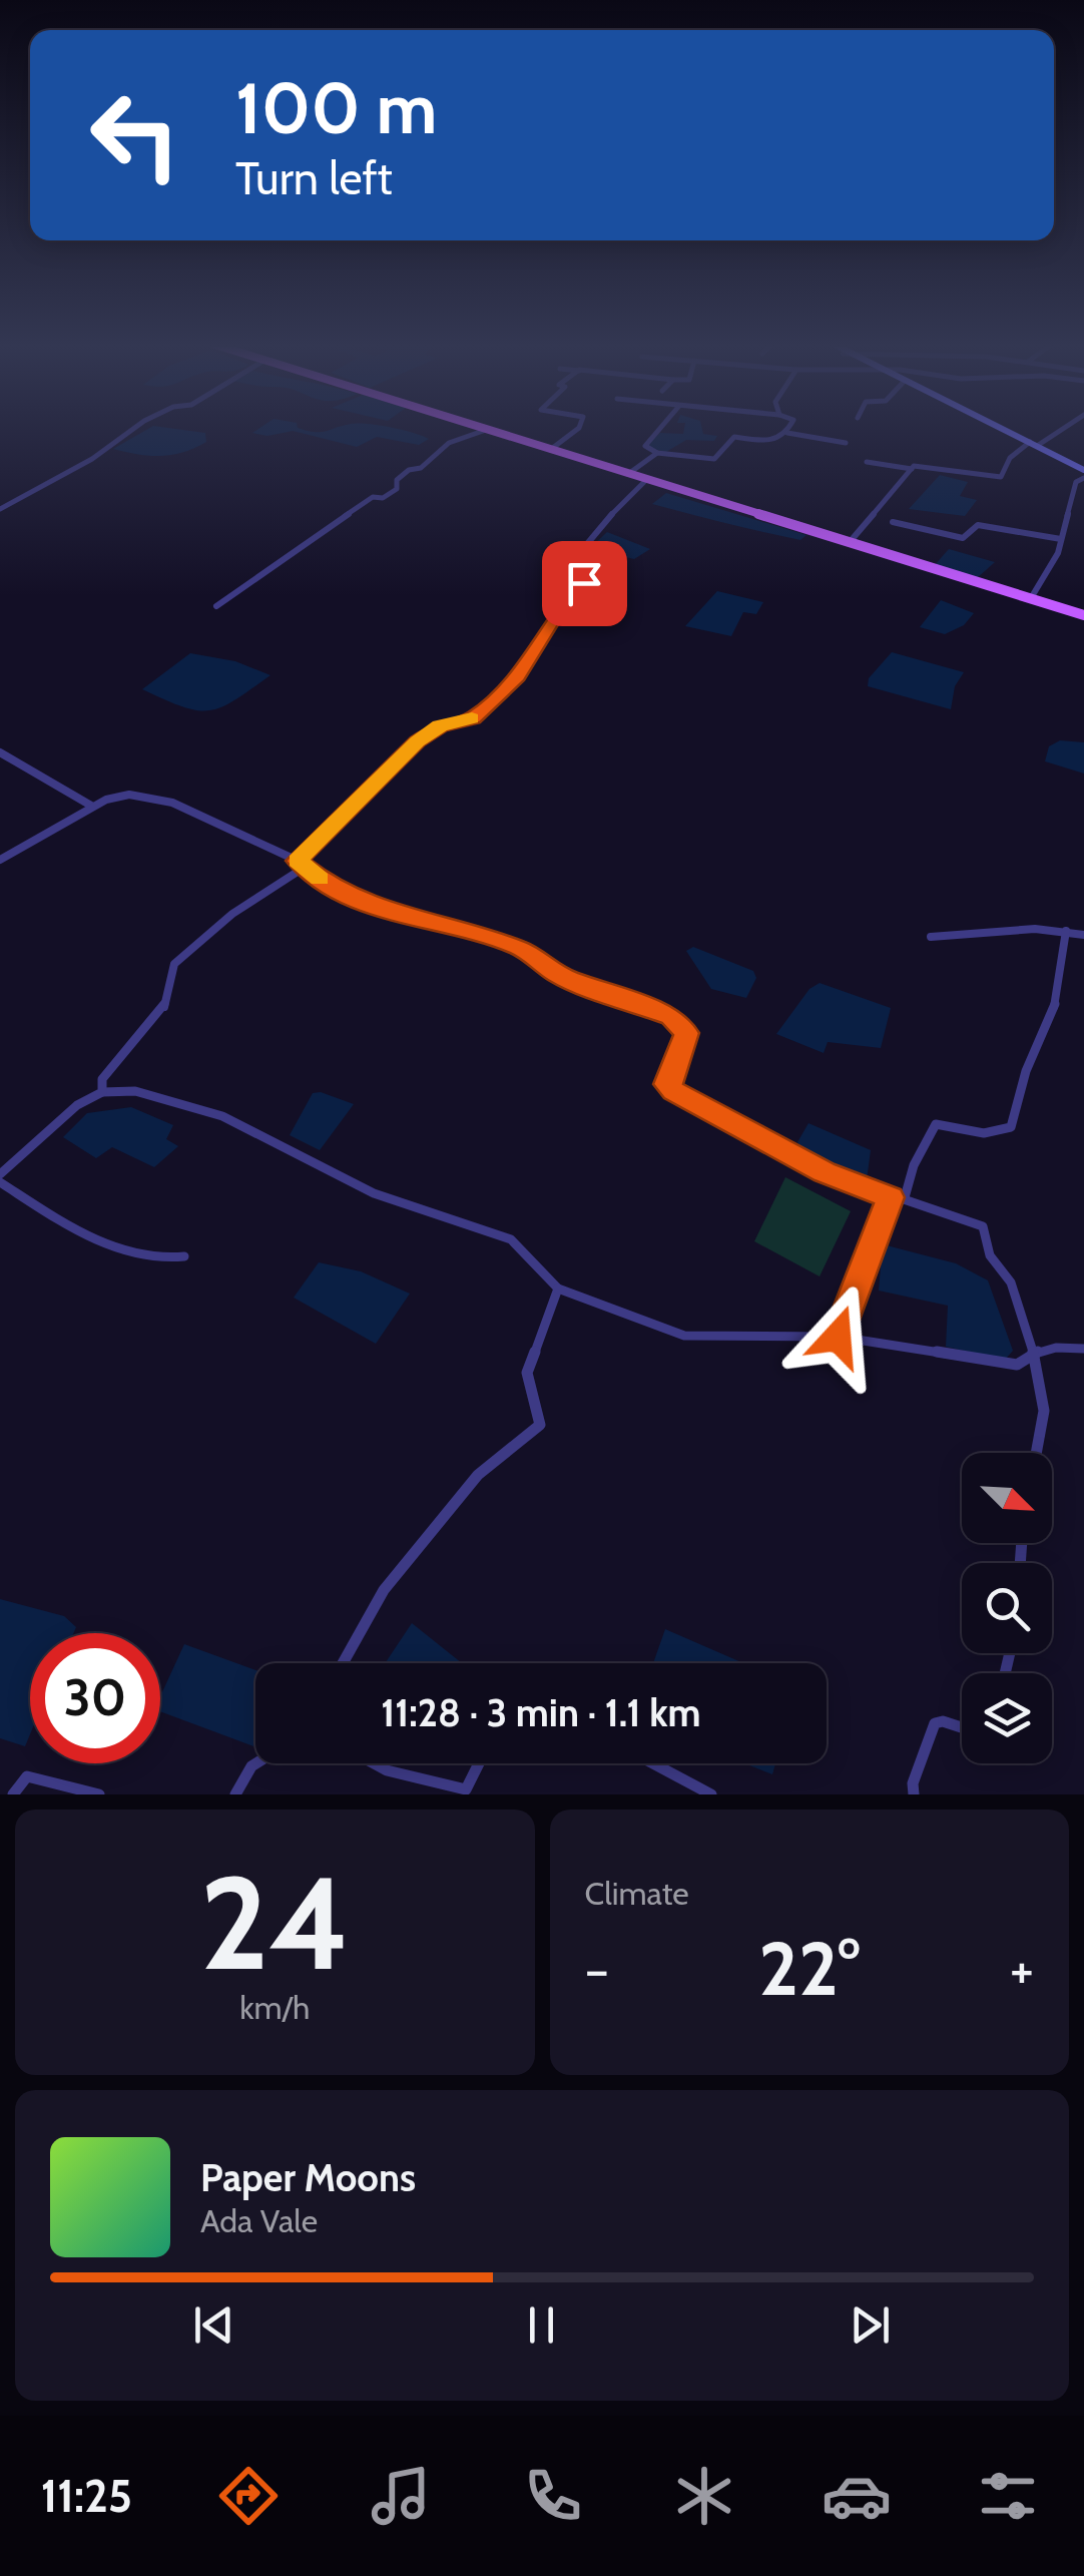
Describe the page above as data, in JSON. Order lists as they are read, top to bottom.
{
  "north": "bottom right",
  "page": {
    "turn": ["100 m", "Turn left"],
    "limit": "30",
    "trip": "11:28 · 3 min · 1.1 km",
    "tile": [
      ["24", "km/h"],
      "Climate"
    ],
    "heat": ["−", "22°", "+"],
    "song": ["Paper Moons", "Ada Vale"],
    "tabs": "11:25"
  }
}
